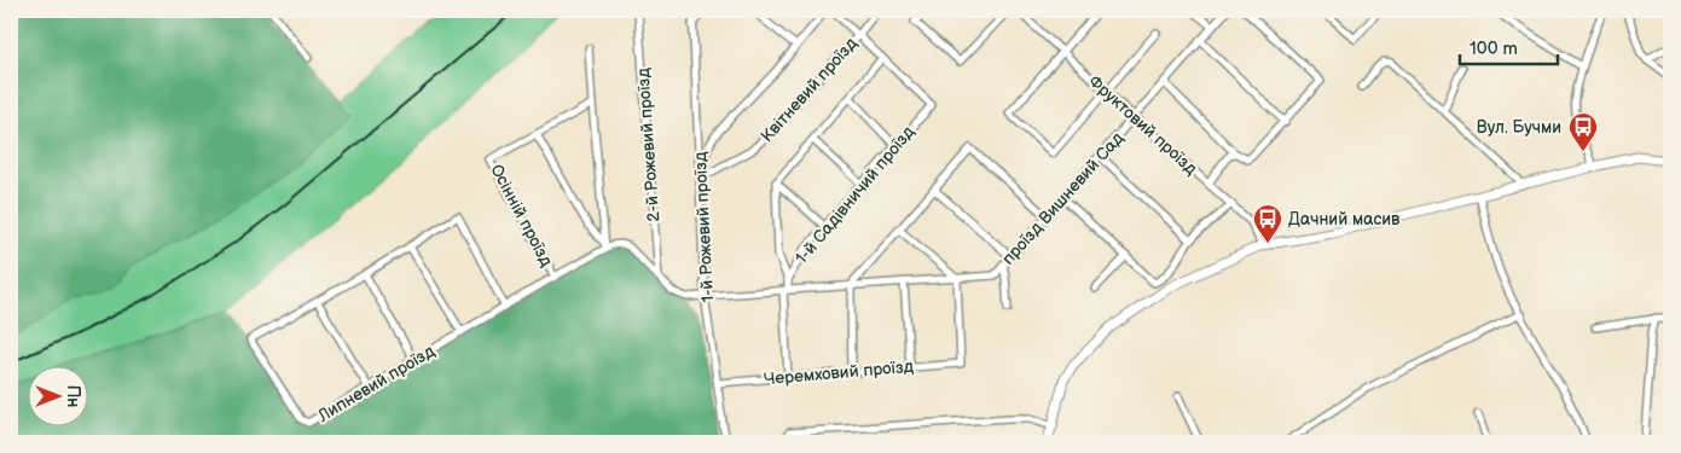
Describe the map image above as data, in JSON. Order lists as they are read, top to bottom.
{
  "streets": {
    "street": [
      "Квітневий проїзд",
      "Фруктовий проїзд",
      "2-й Рожевий проїзд",
      "1-й Садівничий проїзд",
      "проїзд Вишневий Сад",
      "Осінній проїзд",
      "1-й Рожевий проїзд",
      "Черемховий проїзд",
      "Липневий проїзд"
    ]
  },
  "crossings": [
    ["Квітневий проїзд", "1-й Рожевий проїзд"],
    ["Фруктовий проїзд", "проїзд Вишневий Сад"],
    ["1-й Садівничий проїзд", "проїзд Вишневий Сад"],
    ["1-й Садівничий проїзд", "Черемховий проїзд"],
    ["проїзд Вишневий Сад", "1-й Рожевий проїзд"],
    ["проїзд Вишневий Сад", "Черемховий проїзд"],
    ["Осінній проїзд", "Липневий проїзд"],
    ["1-й Рожевий проїзд", "Черемховий проїзд"]
  ],
  "places": {
    "bus stop": ["Вул. Бучми", "Дачний масив"]
  },
  "scale_bar": "100 m",
  "north": "right"
}
